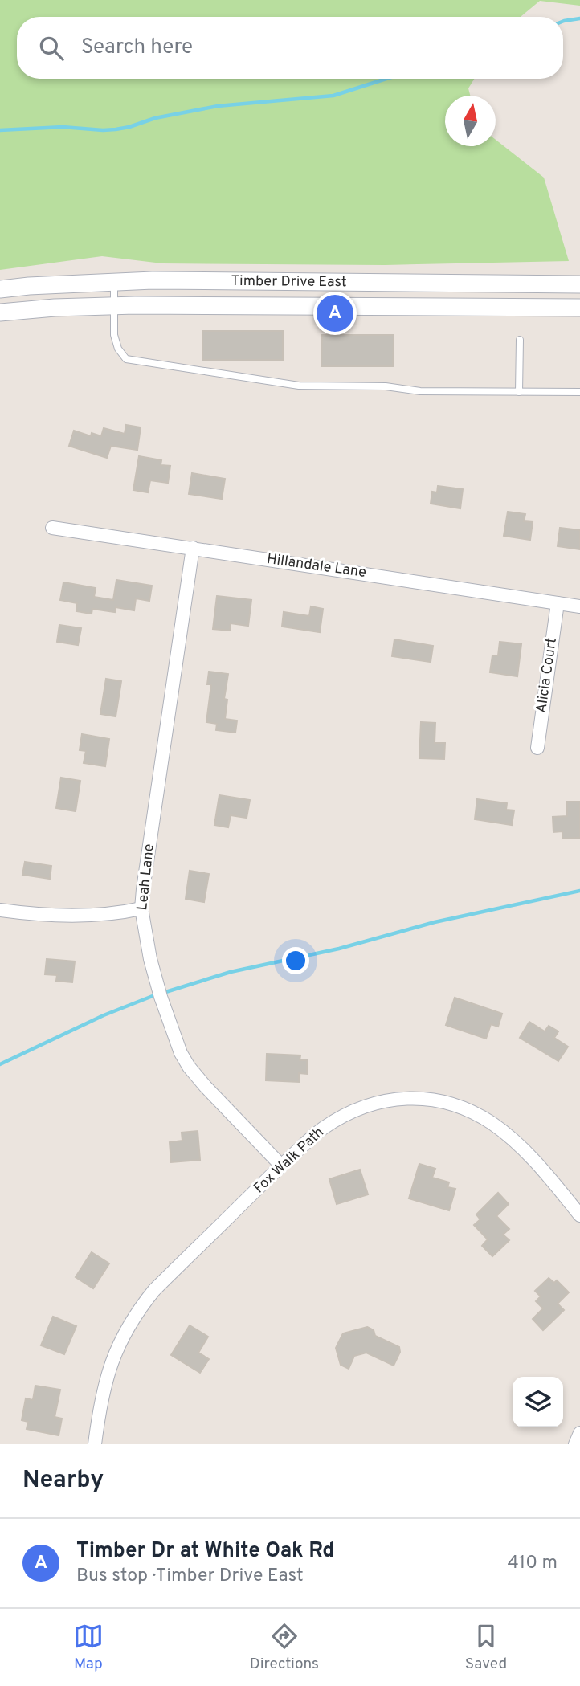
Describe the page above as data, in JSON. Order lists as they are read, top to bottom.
{
  "streets": {
    "main road": ["Timber Drive East"],
    "street": [
      "Hillandale Lane",
      "Alicia Court",
      "Leah Lane",
      "Fox Walk Path"
    ]
  },
  "crossings": [
    ["Hillandale Lane", "Alicia Court"],
    ["Hillandale Lane", "Leah Lane"],
    ["Leah Lane", "Fox Walk Path"]
  ],
  "north": "top",
  "page": {
    "search": "Search here",
    "pins": "A",
    "heading": "Nearby",
    "list": [
      {
        "mark": "A",
        "name": "Timber Dr at White Oak Rd",
        "note": "Bus stop · Timber Drive East",
        "value": "410 m"
      }
    ],
    "nav": ["Map", "Directions", "Saved"]
  }
}
